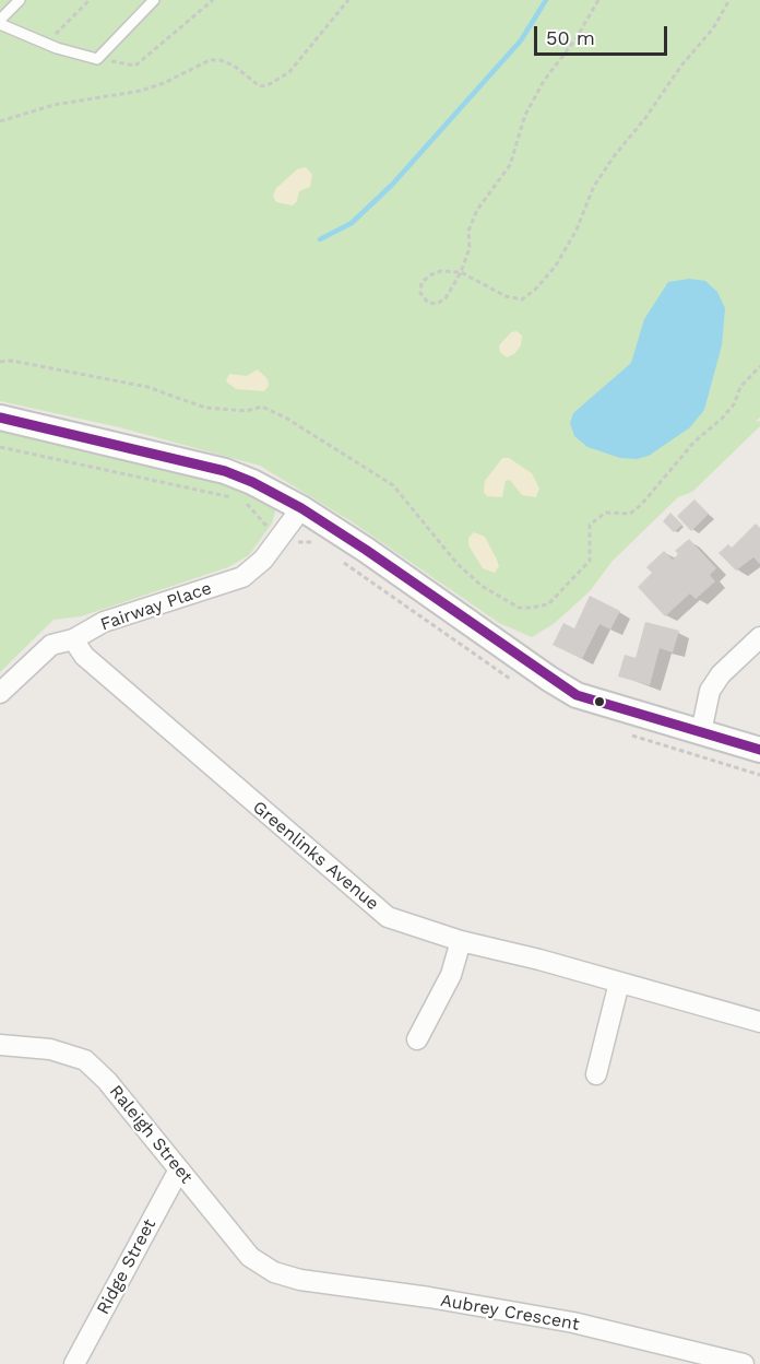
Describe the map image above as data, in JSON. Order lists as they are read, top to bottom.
{
  "streets": {
    "street": [
      "Fairway Place",
      "Greenlinks Avenue",
      "Raleigh Street",
      "Ridge Street",
      "Aubrey Crescent"
    ]
  },
  "crossings": [
    ["Fairway Place", "Greenlinks Avenue"],
    ["Raleigh Street", "Ridge Street"],
    ["Raleigh Street", "Aubrey Crescent"]
  ],
  "scale_bar": "50 m"
}
